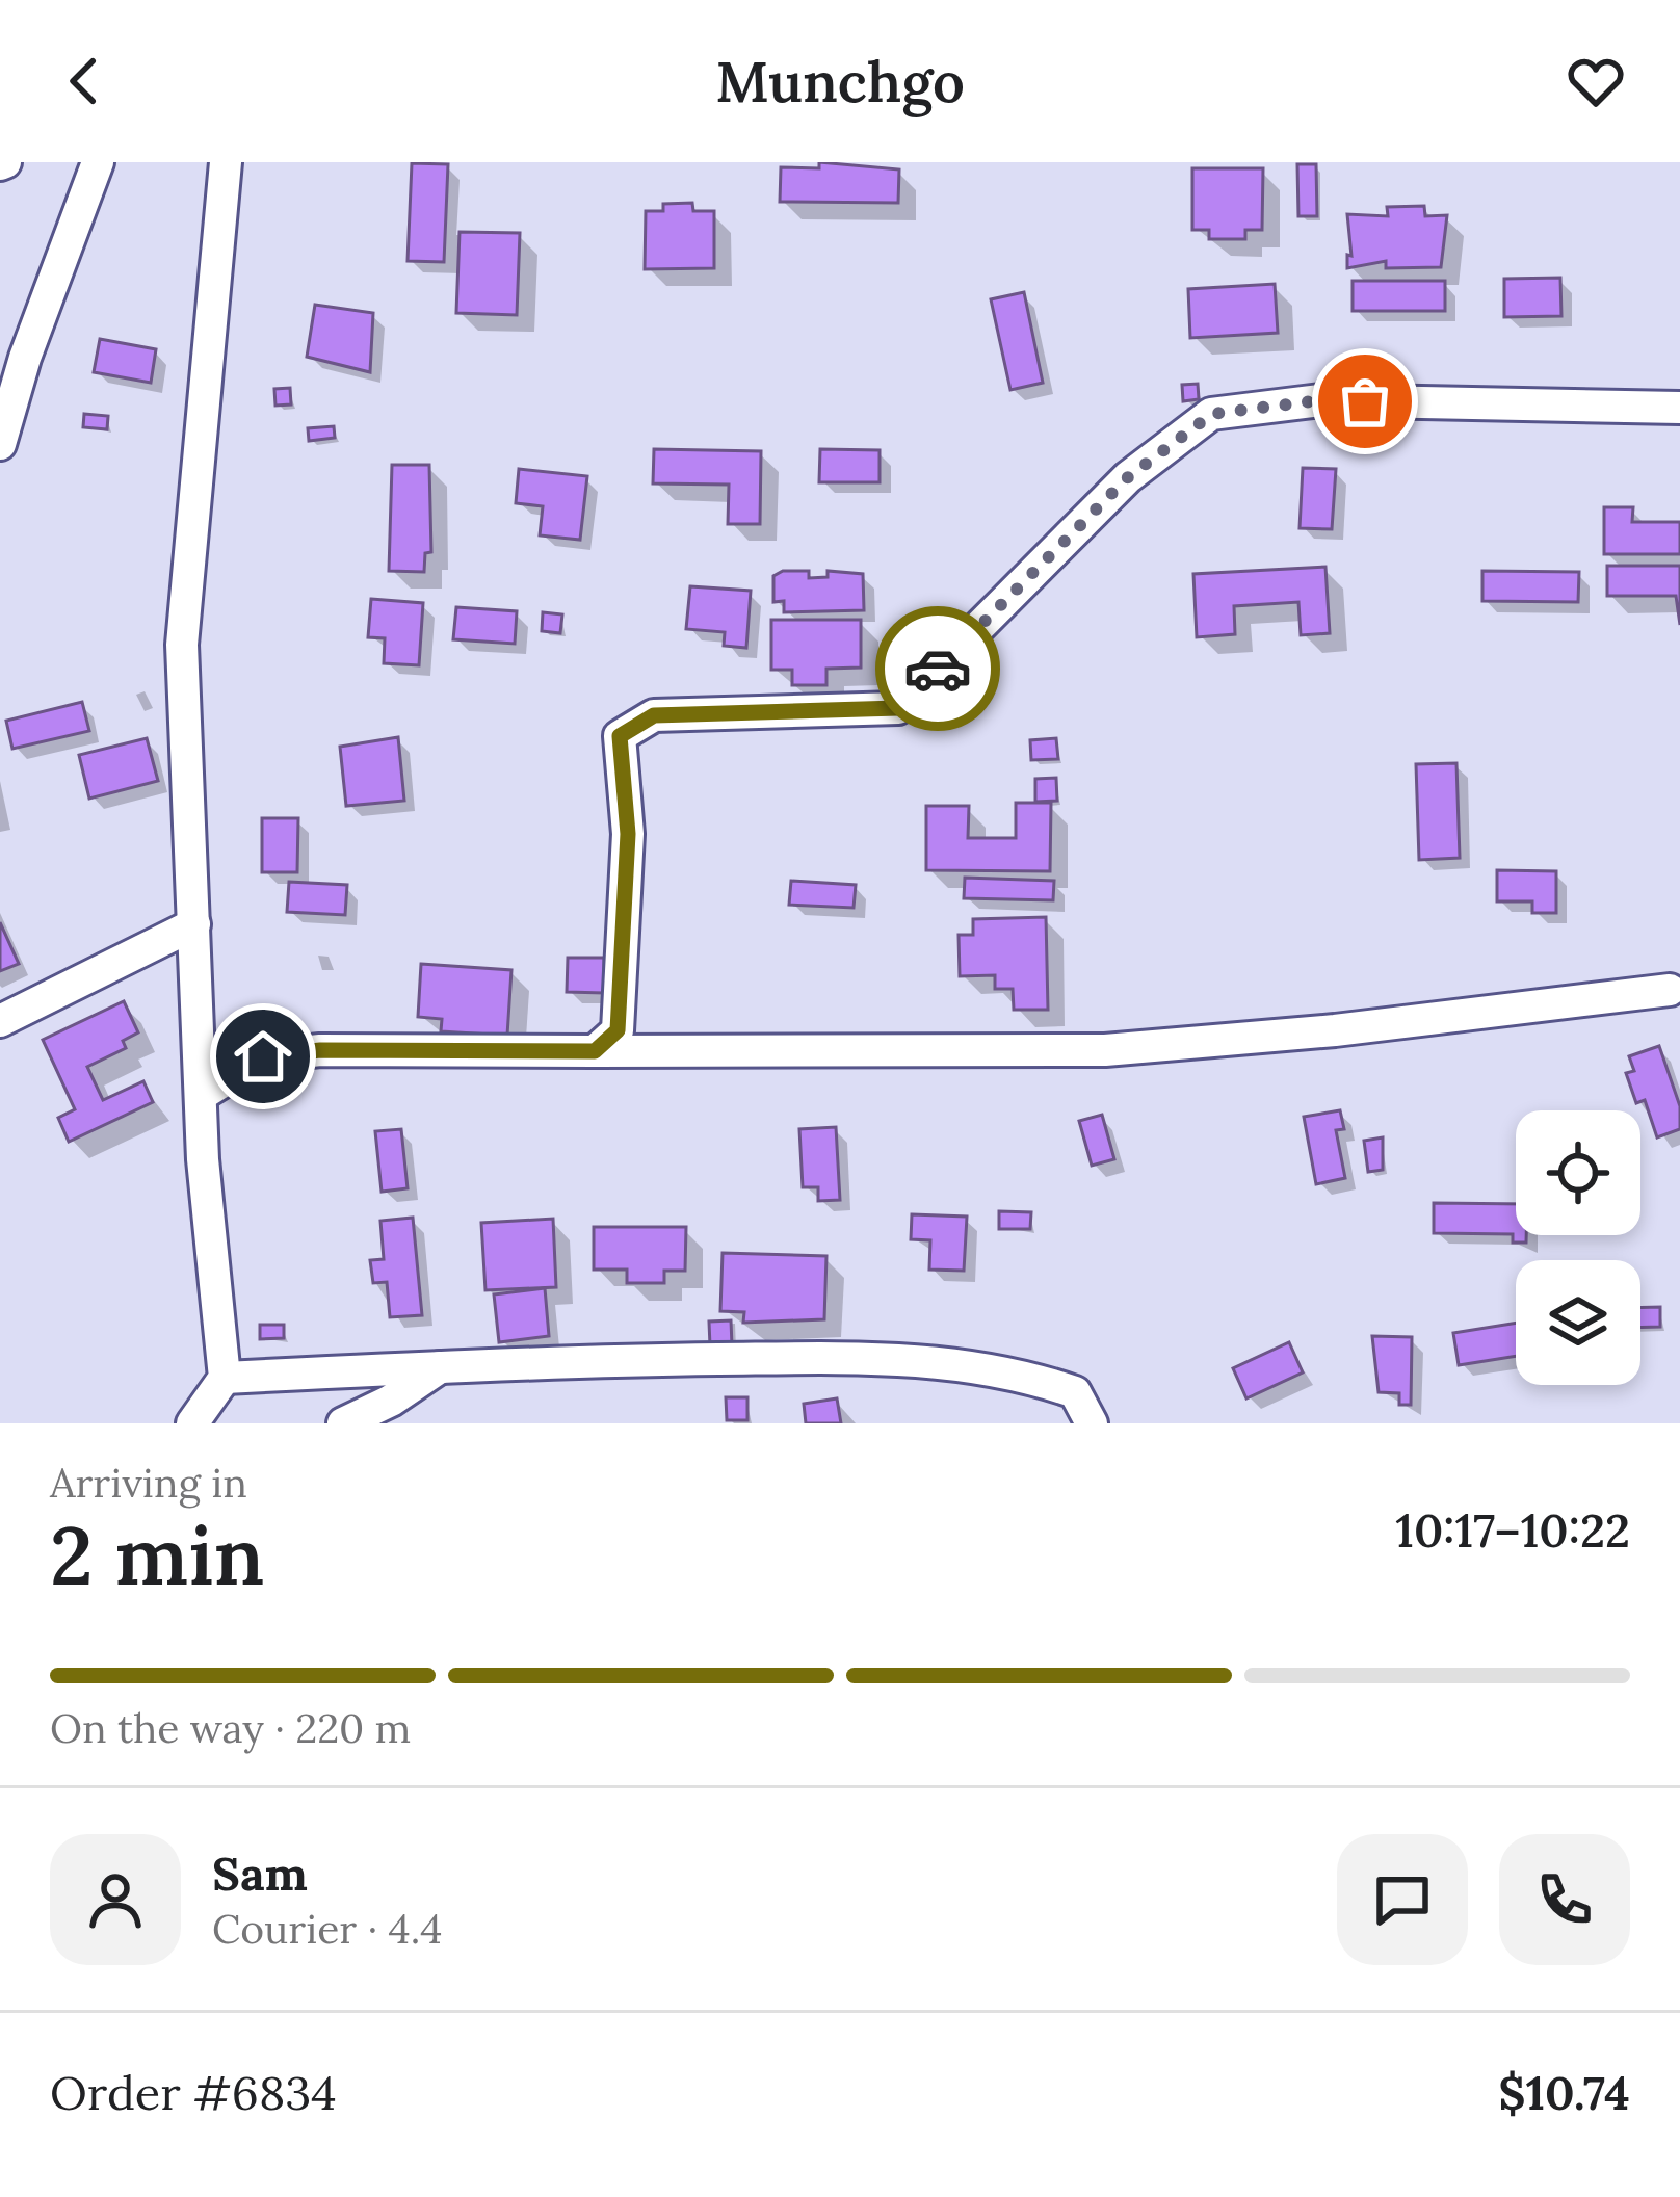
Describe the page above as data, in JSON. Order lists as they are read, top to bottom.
{
  "page": {
    "header": "Munchgo",
    "heading": ["2 min", "Arriving in", "10:17–10:22"],
    "panel": [
      "Sam",
      "Courier · 4.4",
      "Order #6834",
      "$10.74"
    ],
    "bar": "On the way · 220 m"
  }
}
